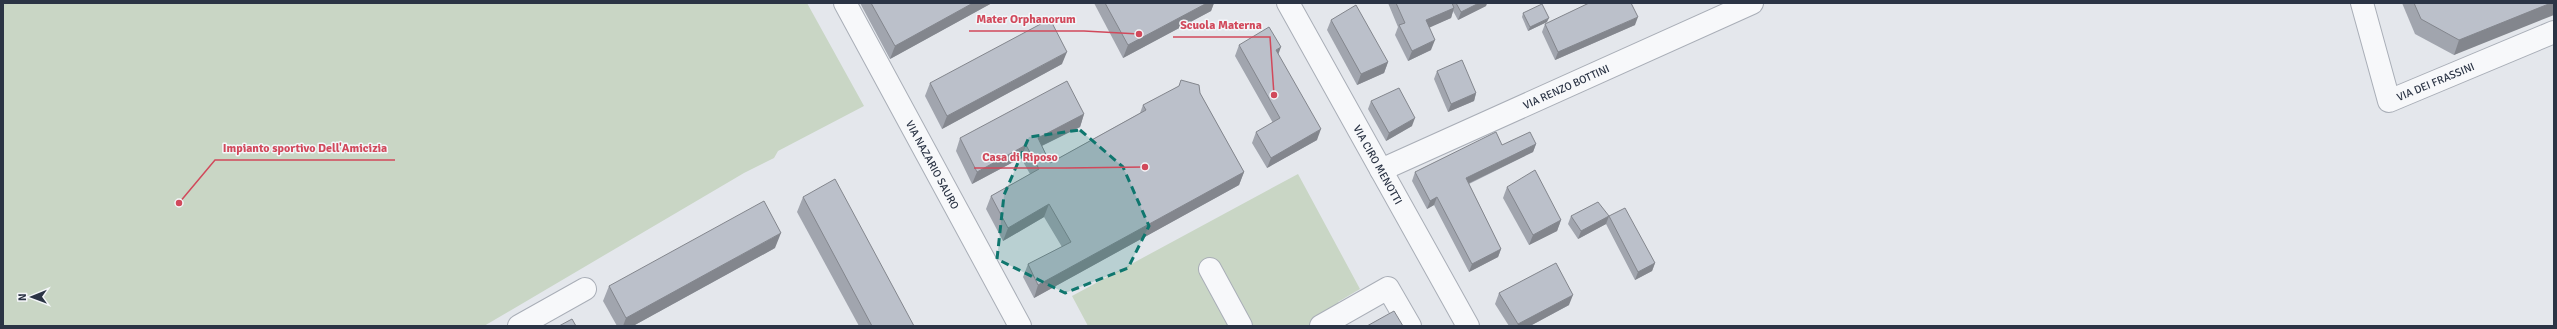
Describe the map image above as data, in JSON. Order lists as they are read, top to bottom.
{
  "streets": {
    "street": [
      "VIA DEI FRASSINI",
      "VIA RENZO BOTTINI",
      "VIA NAZARIO SAURO",
      "VIA CIRO MENOTTI"
    ]
  },
  "crossings": [
    ["VIA RENZO BOTTINI", "VIA CIRO MENOTTI"]
  ],
  "places": [
    "Mater Orphanorum",
    "Scuola Materna",
    "Casa di Riposo",
    "Impianto sportivo Dell'Amicizia"
  ],
  "north": "left"
}
